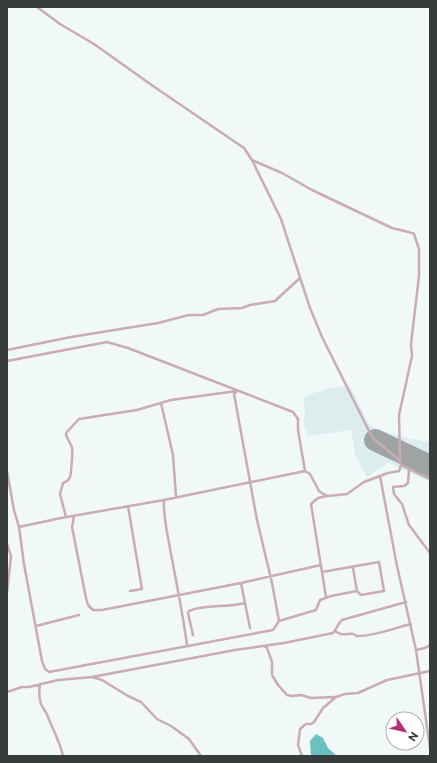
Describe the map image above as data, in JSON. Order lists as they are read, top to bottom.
{
  "north": "bottom right"
}
